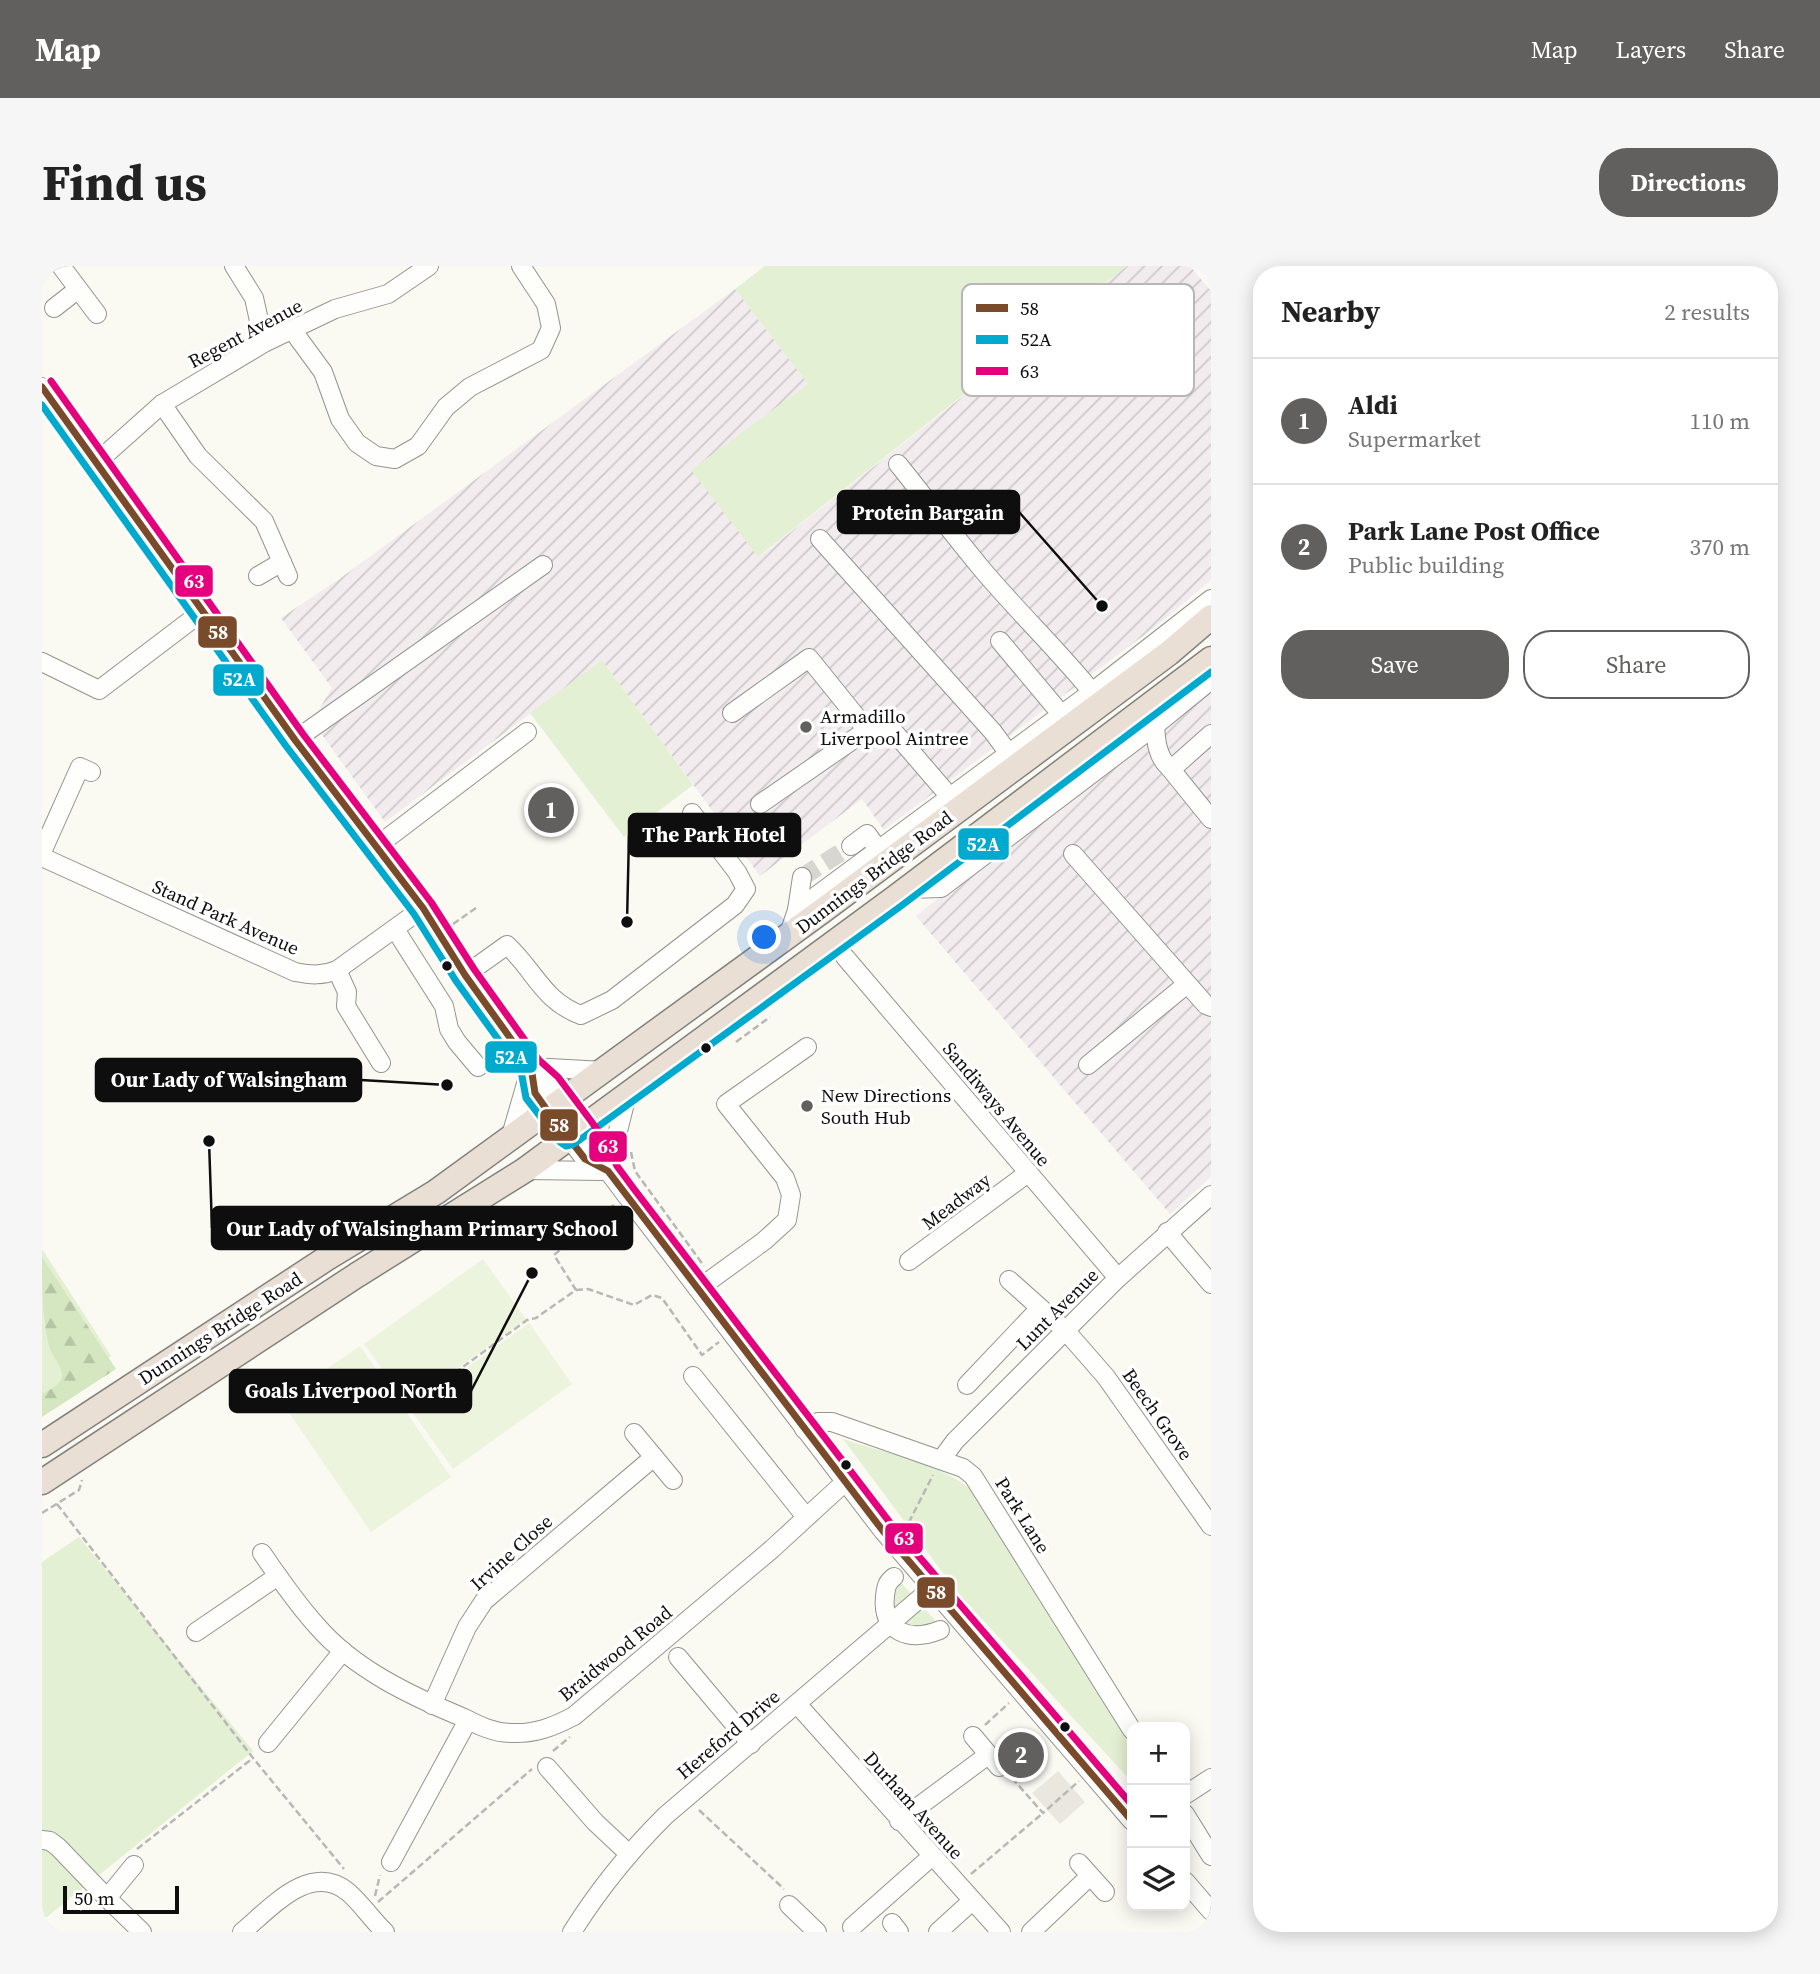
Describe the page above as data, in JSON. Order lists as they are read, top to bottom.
{
  "streets": {
    "highway": ["Dunnings Bridge Road"],
    "street": [
      "Regent Avenue",
      "Stand Park Avenue",
      "Sandiways Avenue",
      "Meadway",
      "Lunt Avenue",
      "Beech Grove",
      "Park Lane",
      "Irvine Close",
      "Braidwood Road",
      "Hereford Drive",
      "Durham Avenue"
    ]
  },
  "crossings": [
    ["Sandiways Avenue", "Meadway"],
    ["Sandiways Avenue", "Lunt Avenue"],
    ["Lunt Avenue", "Beech Grove"],
    ["Lunt Avenue", "Park Lane"],
    ["Irvine Close", "Braidwood Road"],
    ["Hereford Drive", "Durham Avenue"]
  ],
  "places": [
    "Protein Bargain",
    "Armadillo Liverpool Aintree",
    "The Park Hotel",
    "Our Lady of Walsingham",
    "New Directions South Hub",
    "Our Lady of Walsingham Primary School",
    "Goals Liverpool North"
  ],
  "lines": ["transit line 63", "transit line 58", "transit line 52A"],
  "legend": ["58", "52A", "63"],
  "scale_bar": "50 m",
  "page": {
    "header": "Map",
    "nav": ["Map", "Layers", "Share"],
    "buttons": [
      "Directions",
      ["Save", "Share"]
    ],
    "title": "Find us",
    "heading": ["Nearby", "2 results"],
    "list": [
      {
        "mark": "1",
        "name": "Aldi",
        "note": "Supermarket",
        "value": "110 m"
      },
      {
        "mark": "2",
        "name": "Park Lane Post Office",
        "note": "Public building",
        "value": "370 m"
      }
    ],
    "pins": ["1", "2"],
    "map_buttons": ["+", "−"],
    "scale": "50 m"
  }
}
